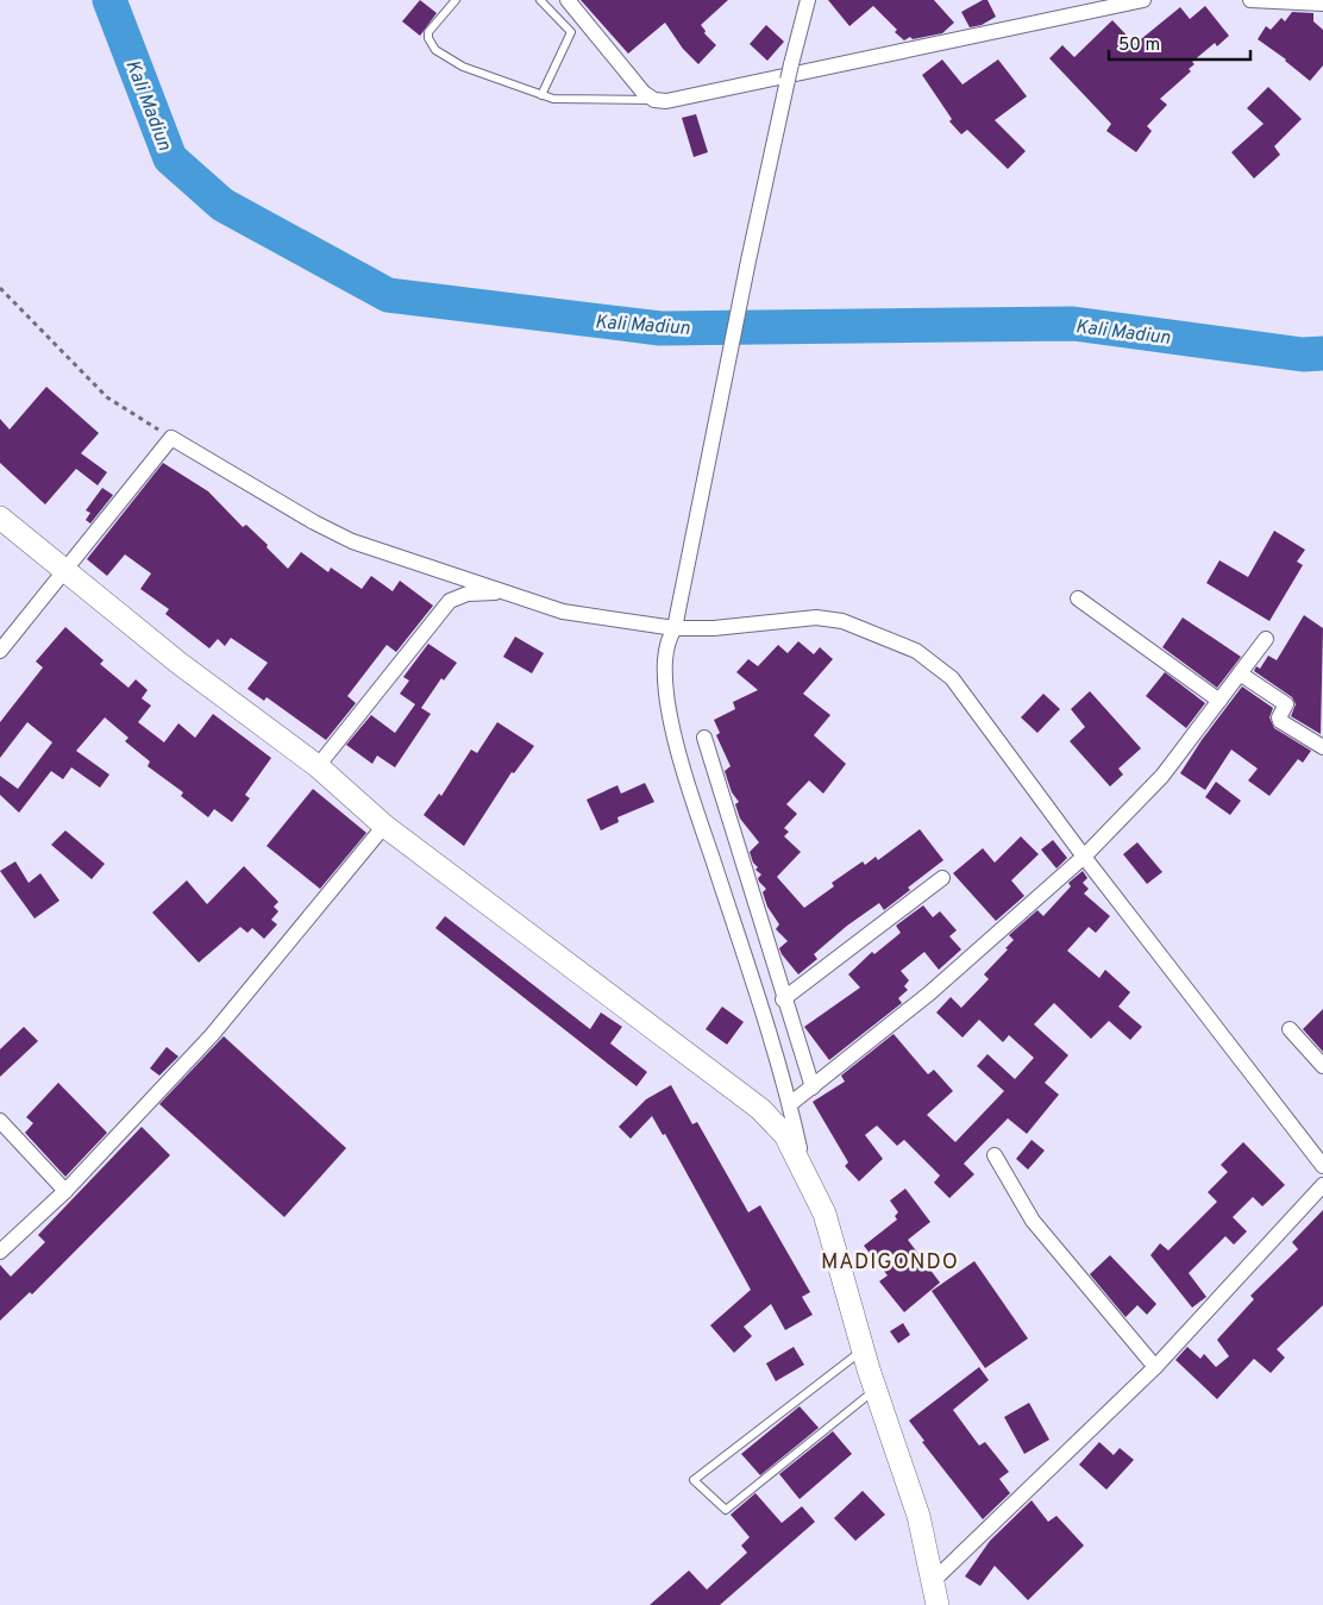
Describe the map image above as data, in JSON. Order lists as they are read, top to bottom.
{
  "districts": ["MADIGONDO"],
  "water": ["Kali Madiun"],
  "scale_bar": "50 m"
}
